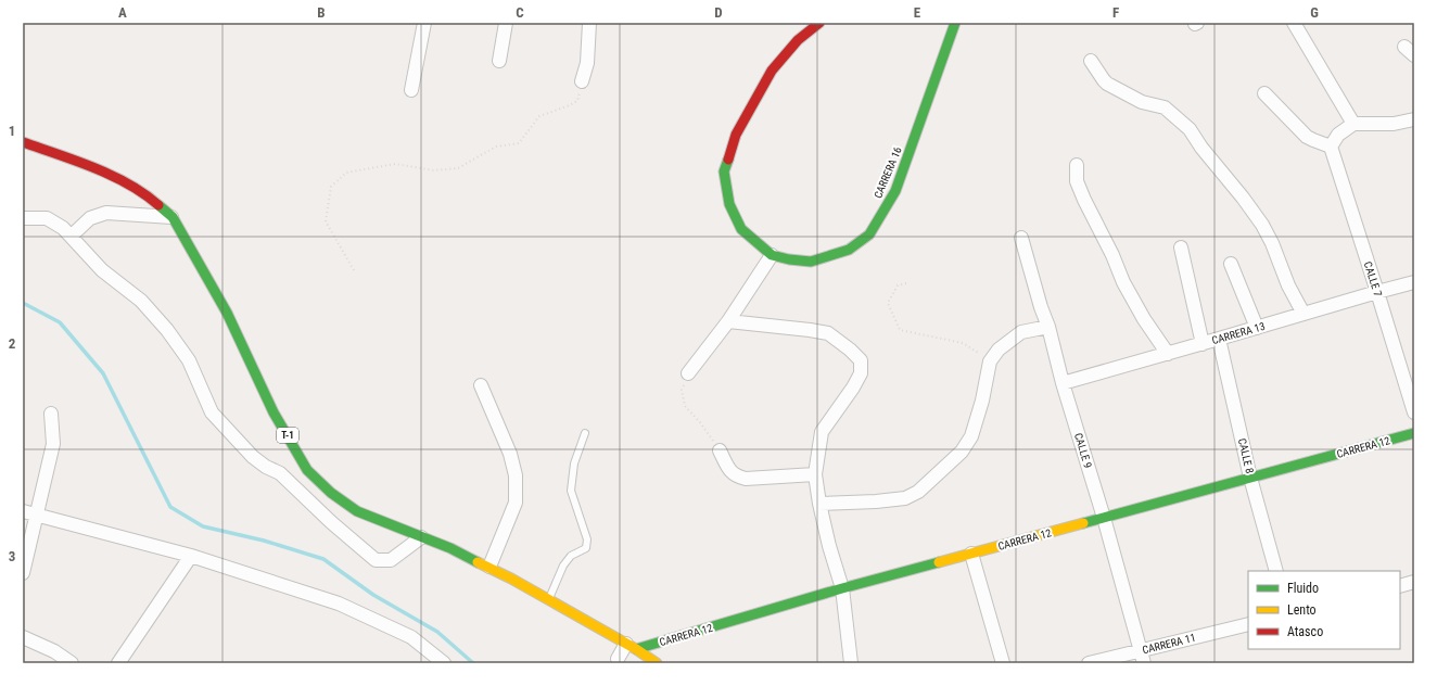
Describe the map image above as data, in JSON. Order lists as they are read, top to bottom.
{
  "streets": {
    "main road": ["CARRERA 16", "T-1", "CARRERA 12"],
    "street": [
      "CALLE 7",
      "CARRERA 13",
      "CALLE 9",
      "CALLE 8",
      "CARRERA 11"
    ]
  },
  "crossings": [
    ["CALLE 7", "CARRERA 13"],
    ["CARRERA 13", "CALLE 9"],
    ["CARRERA 13", "CALLE 8"],
    ["T-1", "CARRERA 12"],
    ["CARRERA 12", "CALLE 9"],
    ["CARRERA 12", "CALLE 8"],
    ["CALLE 9", "CARRERA 11"]
  ],
  "legend": ["Fluido", "Lento", "Atasco"],
  "grid": {
    "columns": [
      "A",
      "B",
      "C",
      "D",
      "E",
      "F",
      "G"
    ],
    "rows": ["1", "2", "3"]
  }
}
